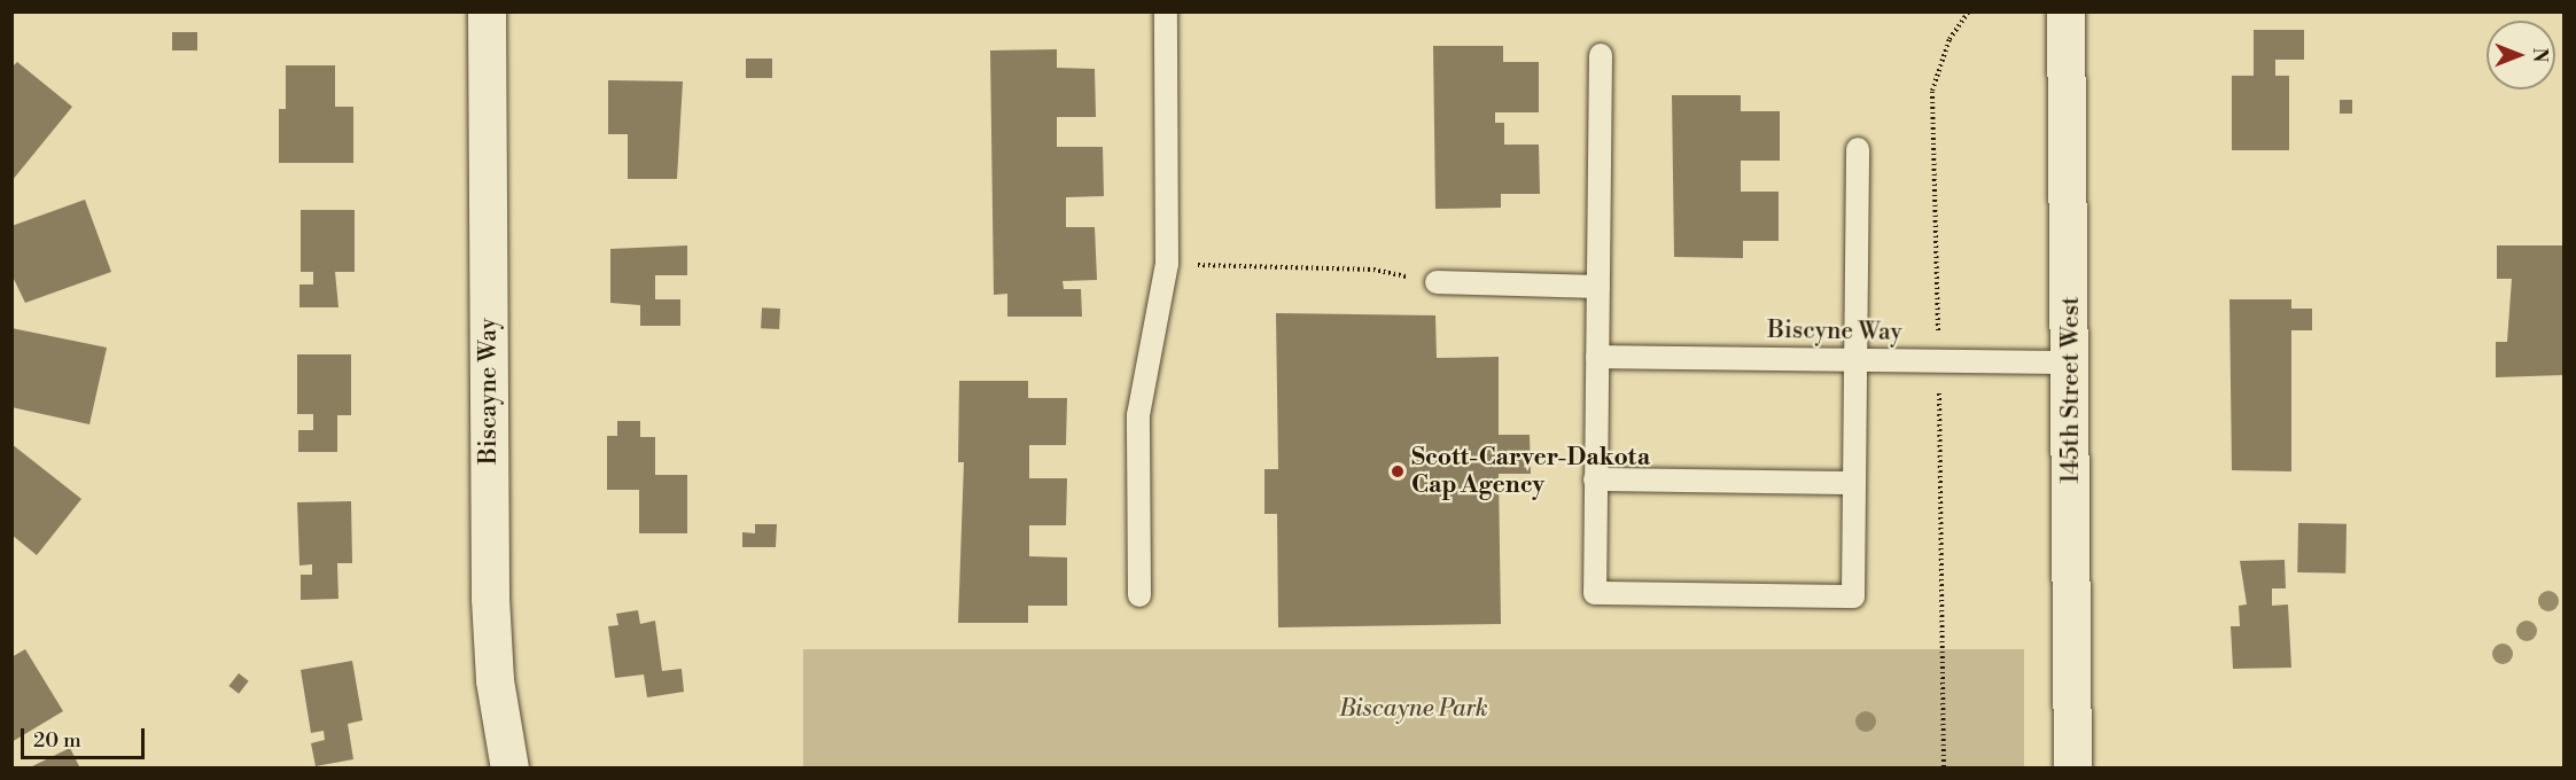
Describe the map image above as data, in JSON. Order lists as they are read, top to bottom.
{
  "streets": {
    "street": ["145th Street West", "Biscayne Way"],
    "lane": ["Biscyne Way"]
  },
  "crossings": [
    ["Biscyne Way", "145th Street West"]
  ],
  "parks": ["Biscayne Park"],
  "places": ["Scott-Carver-Dakota Cap Agency"],
  "scale_bar": "20 m",
  "north": "right"
}
